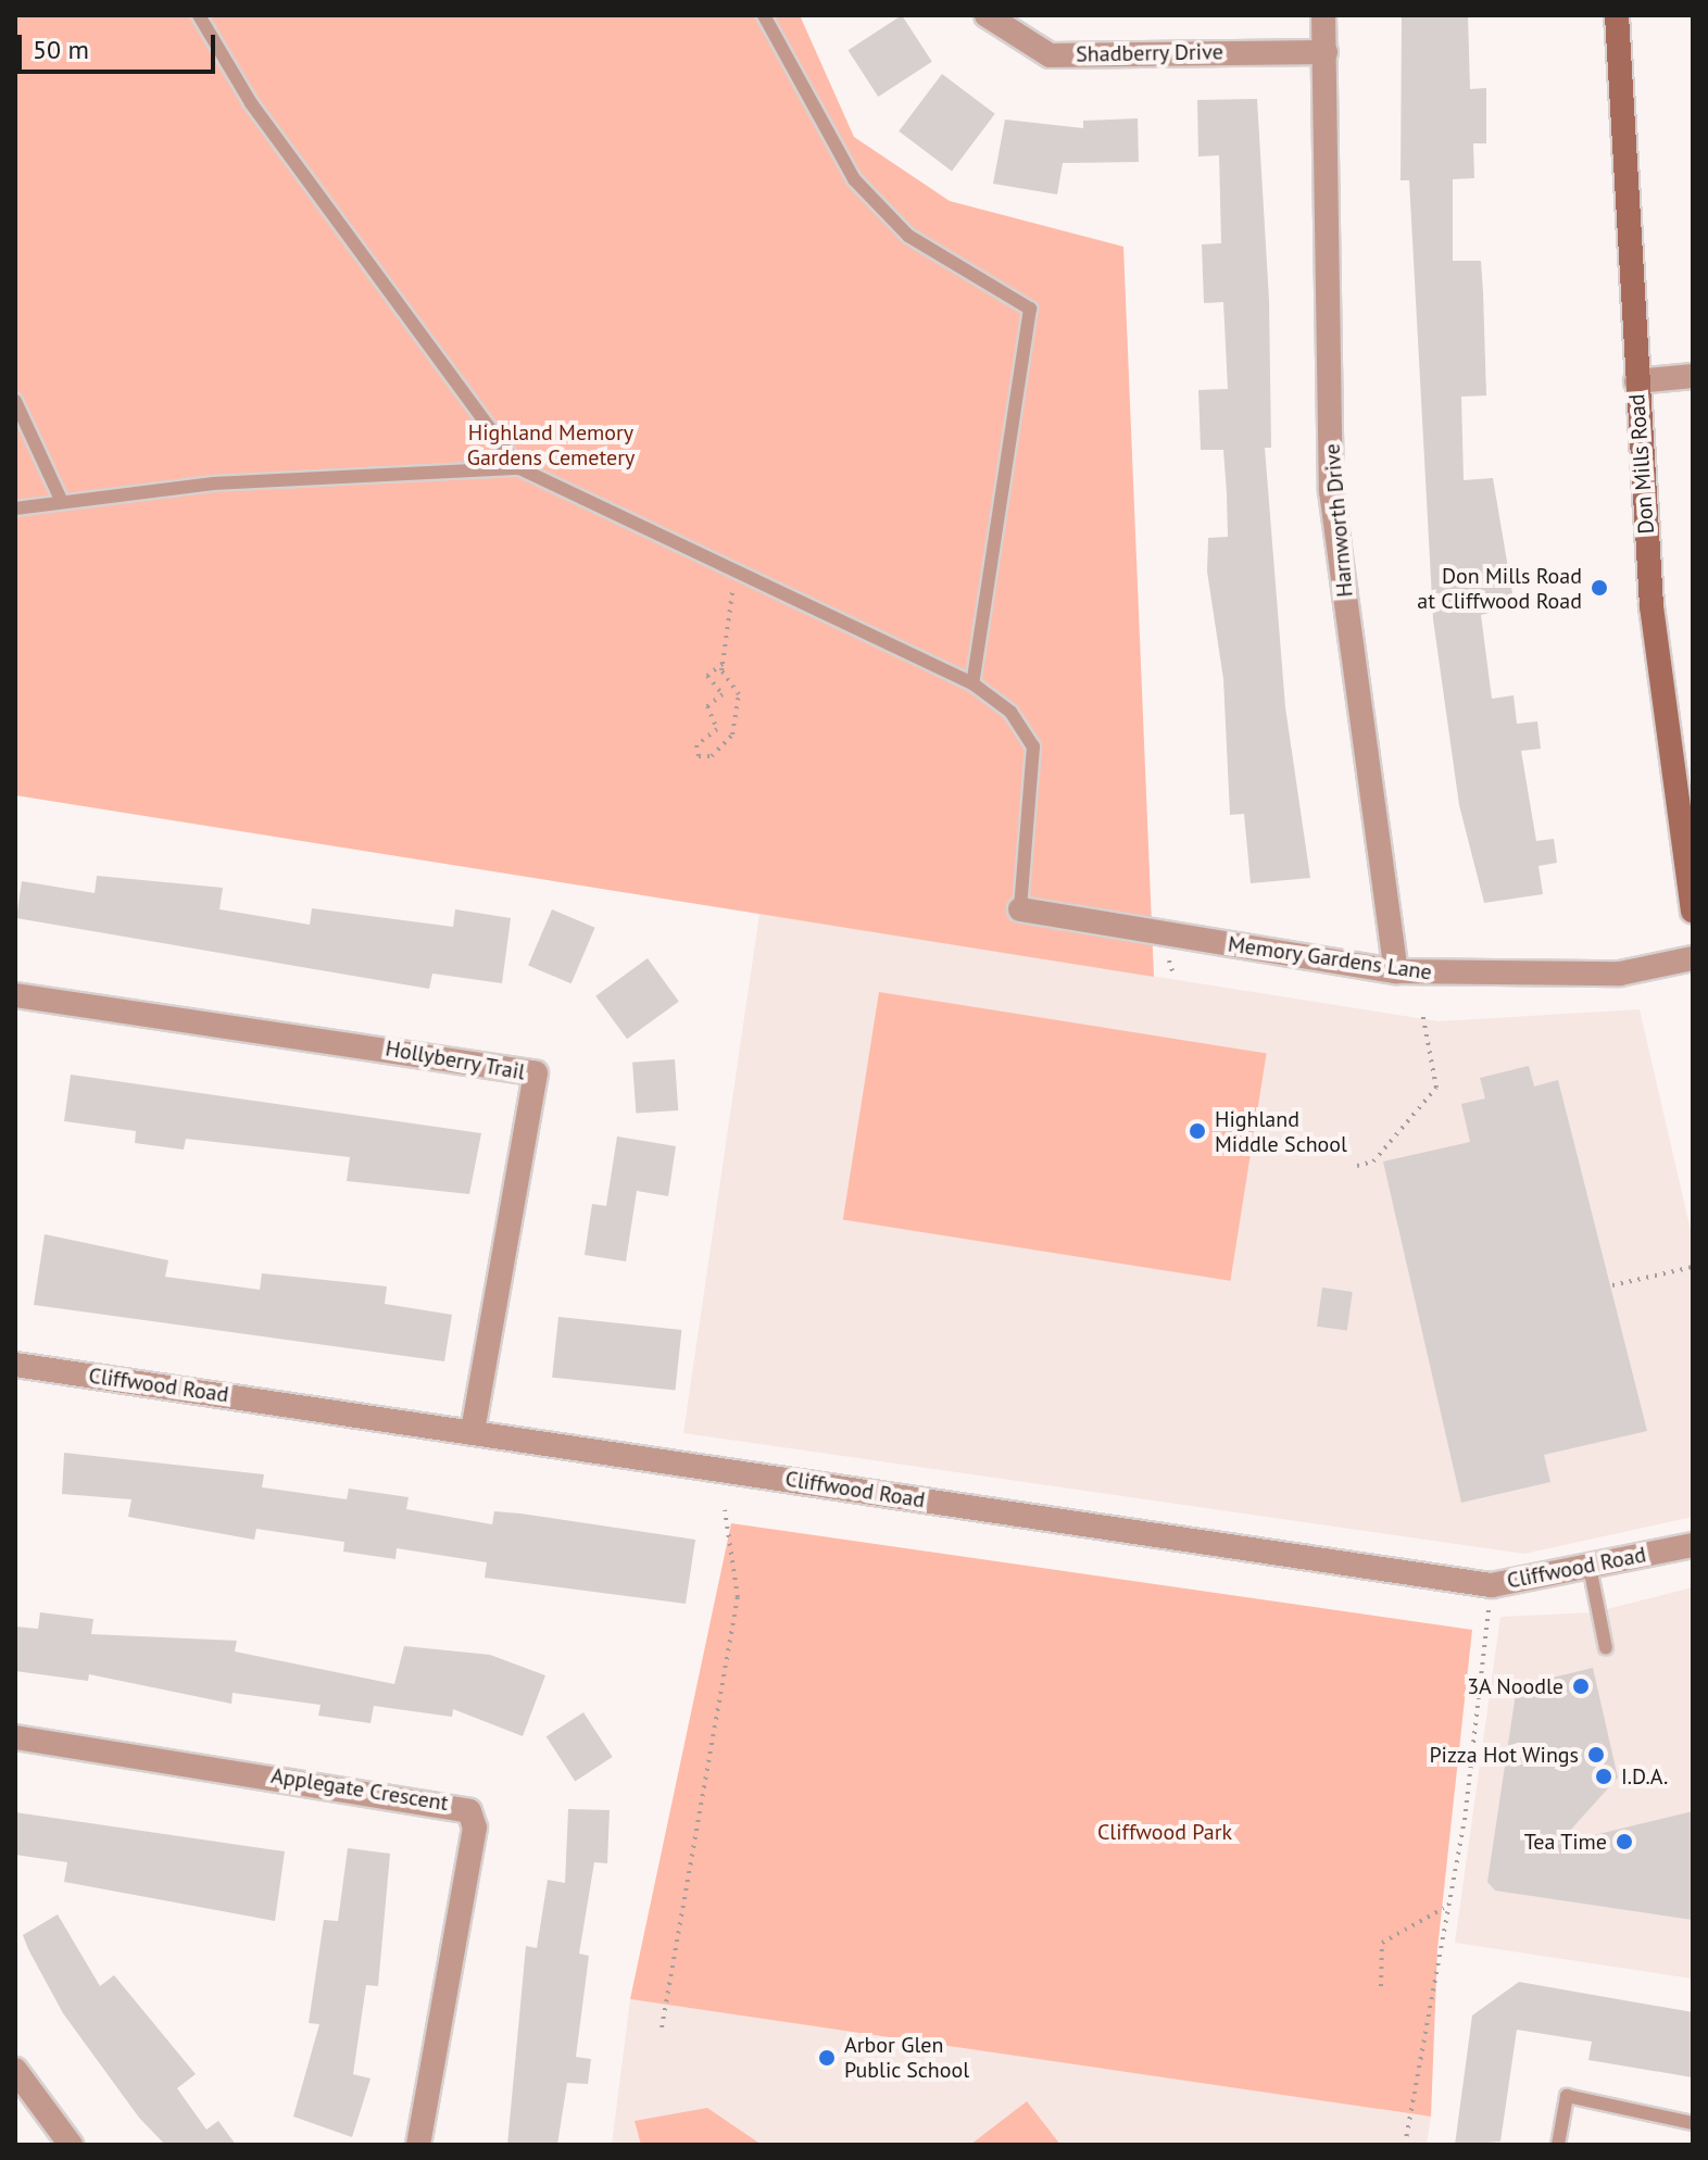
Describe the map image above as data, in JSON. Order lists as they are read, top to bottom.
{
  "streets": {
    "main road": ["Don Mills Road"],
    "street": [
      "Shadberry Drive",
      "Harnworth Drive",
      "Memory Gardens Lane",
      "Hollyberry Trail",
      "Cliffwood Road",
      "Applegate Crescent"
    ]
  },
  "crossings": [
    ["Shadberry Drive", "Harnworth Drive"],
    ["Harnworth Drive", "Memory Gardens Lane"],
    ["Hollyberry Trail", "Cliffwood Road"]
  ],
  "parks": ["Highland Memory Gardens Cemetery", "Cliffwood Park"],
  "places": [
    "Don Mills Road at Cliffwood Road",
    "Highland Middle School",
    "3A Noodle",
    "Pizza Hot Wings",
    "I.D.A.",
    "Tea Time",
    "Arbor Glen Public School"
  ],
  "scale_bar": "50 m"
}
